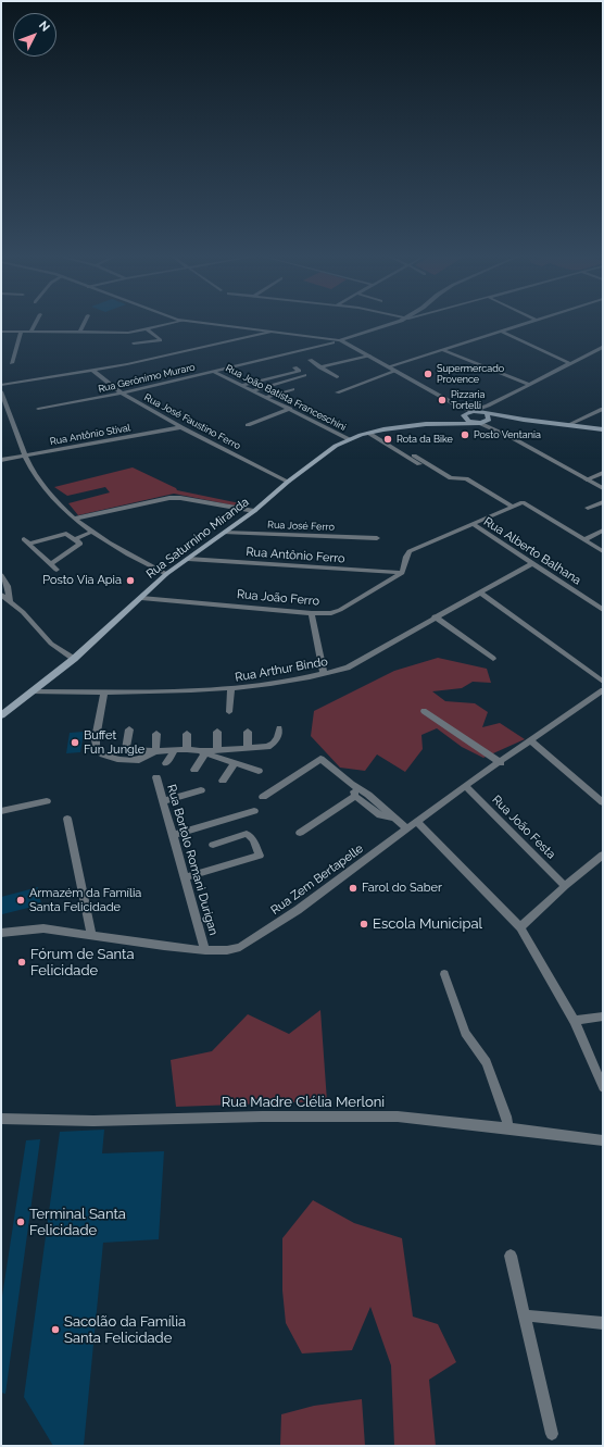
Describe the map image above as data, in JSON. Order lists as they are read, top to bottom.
{
  "streets": {
    "main road": ["Rua Saturnino Miranda"],
    "street": [
      "Rua Gerônimo Muraro",
      "Rua João Batista Franceschini",
      "Rua José Faustino Ferro",
      "Rua Antônio Stival",
      "Rua José Ferro",
      "Rua Alberto Balhana",
      "Rua Antônio Ferro",
      "Rua João Ferro",
      "Rua Arthur Bindo",
      "Rua João Festa",
      "Rua Bortolo Romani Durigan",
      "Rua Zem Bertapelle",
      "Rua Madre Clélia Merloni"
    ]
  },
  "crossings": [
    ["Rua Gerônimo Muraro", "Rua João Batista Franceschini"],
    ["Rua Gerônimo Muraro", "Rua José Faustino Ferro"],
    ["Rua João Batista Franceschini", "Rua Saturnino Miranda"],
    ["Rua José Faustino Ferro", "Rua Antônio Stival"],
    ["Rua José Faustino Ferro", "Rua Saturnino Miranda"],
    ["Rua José Ferro", "Rua Saturnino Miranda"],
    ["Rua Saturnino Miranda", "Rua Antônio Ferro"],
    ["Rua Saturnino Miranda", "Rua João Ferro"],
    ["Rua Saturnino Miranda", "Rua Arthur Bindo"],
    ["Rua Alberto Balhana", "Rua Arthur Bindo"],
    ["Rua Antônio Ferro", "Rua João Ferro"],
    ["Rua João Festa", "Rua Zem Bertapelle"],
    ["Rua Bortolo Romani Durigan", "Rua Zem Bertapelle"]
  ],
  "places": [
    "Supermercado Provence",
    "Pizzaria Tortelli",
    "Posto Ventania",
    "Rota da Bike",
    "Posto Via Apia",
    "Buffet Fun Jungle",
    "Farol do Saber",
    "Armazém da Família Santa Felicidade",
    "Escola Municipal",
    "Fórum de Santa Felicidade",
    "Terminal Santa Felicidade",
    "Sacolão da Família Santa Felicidade"
  ],
  "north": "top right"
}
